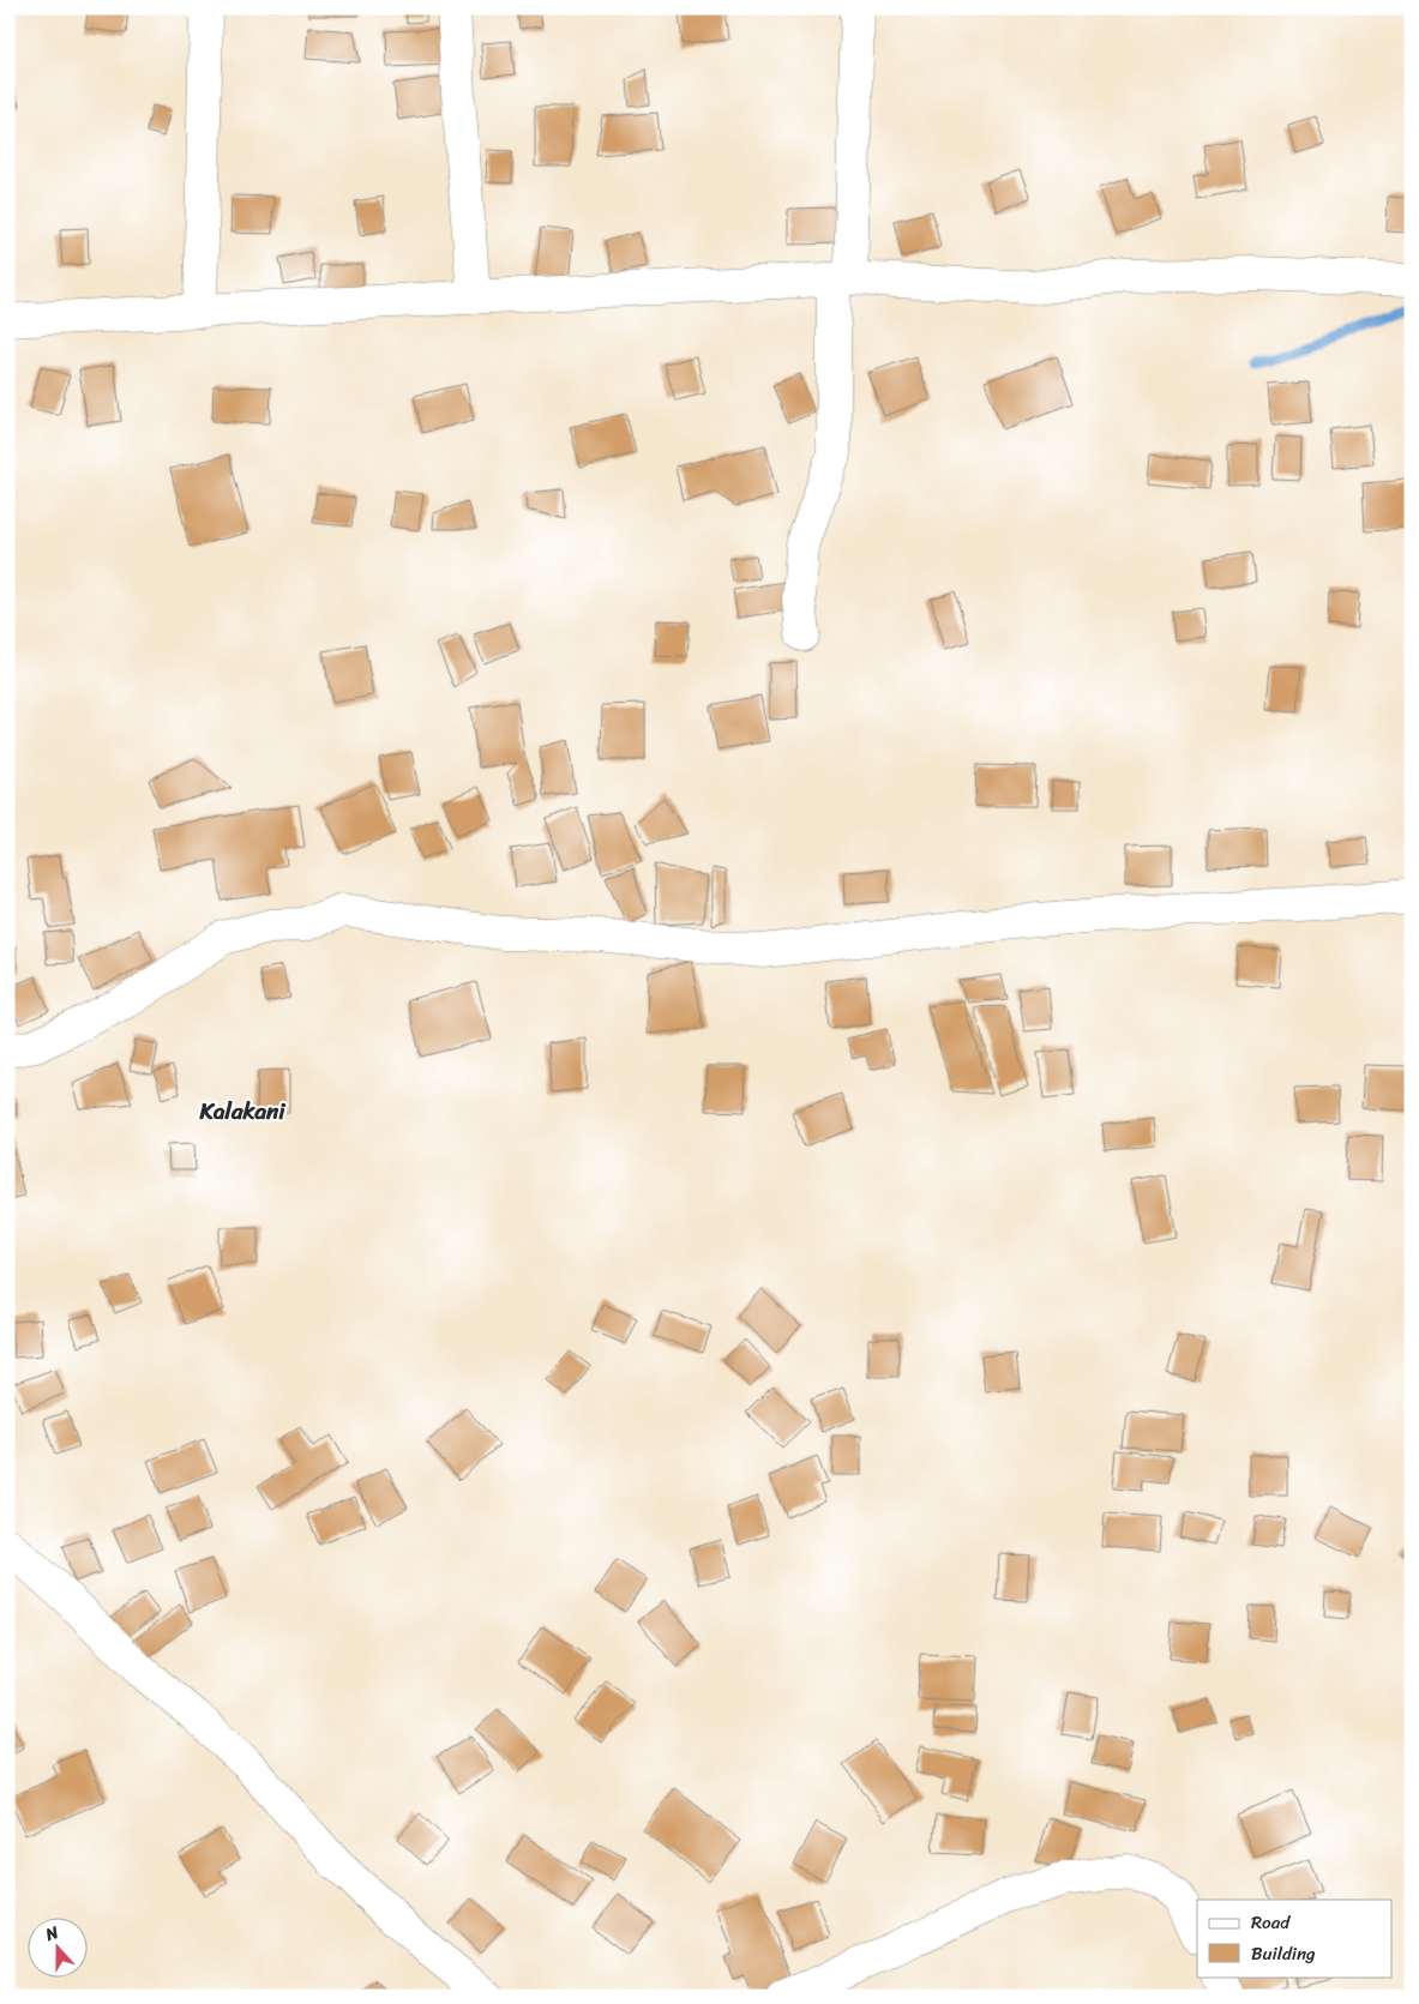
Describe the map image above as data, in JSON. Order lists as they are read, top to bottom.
{
  "districts": ["Kalakani"],
  "legend": ["Road", "Building"],
  "north": "top"
}
